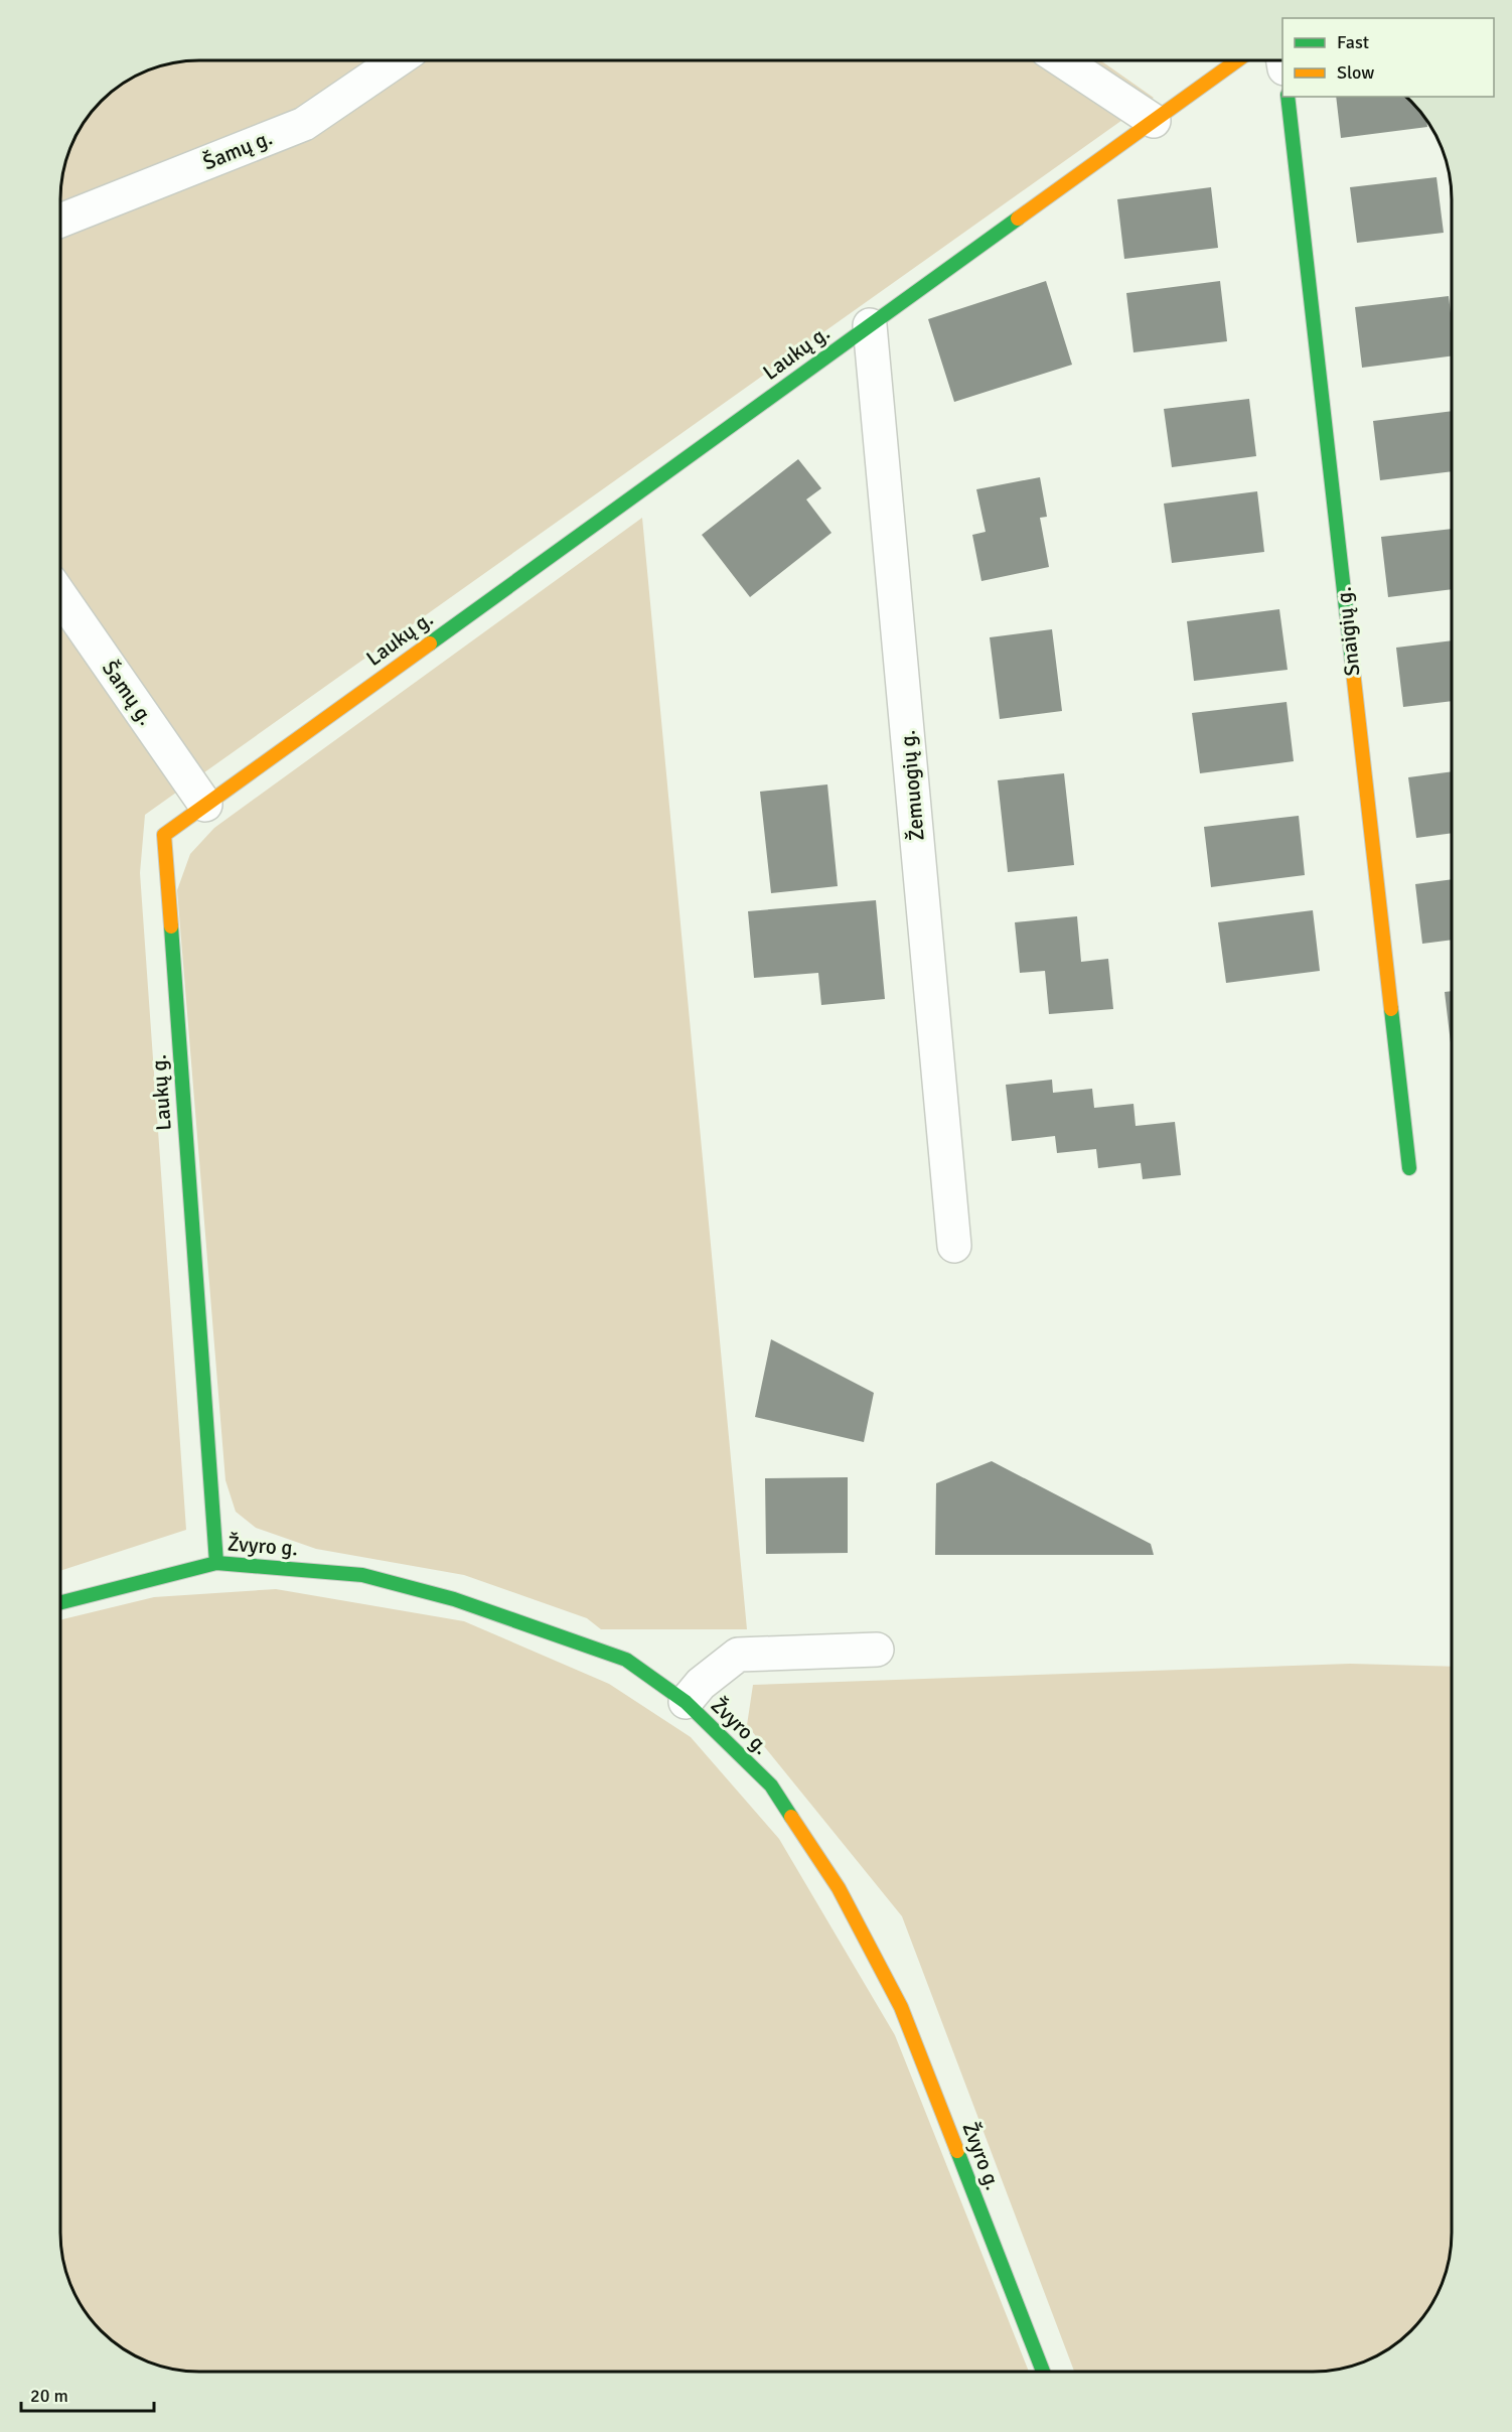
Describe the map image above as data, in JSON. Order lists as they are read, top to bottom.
{
  "streets": {
    "street": [
      "Šamų g.",
      "Laukų g.",
      "Snaigių g.",
      "Žemuogių g.",
      "Žvyro g."
    ]
  },
  "crossings": [
    ["Šamų g.", "Laukų g."],
    ["Laukų g.", "Žemuogių g."],
    ["Laukų g.", "Žvyro g."]
  ],
  "legend": ["Fast", "Slow"],
  "scale_bar": "20 m"
}
